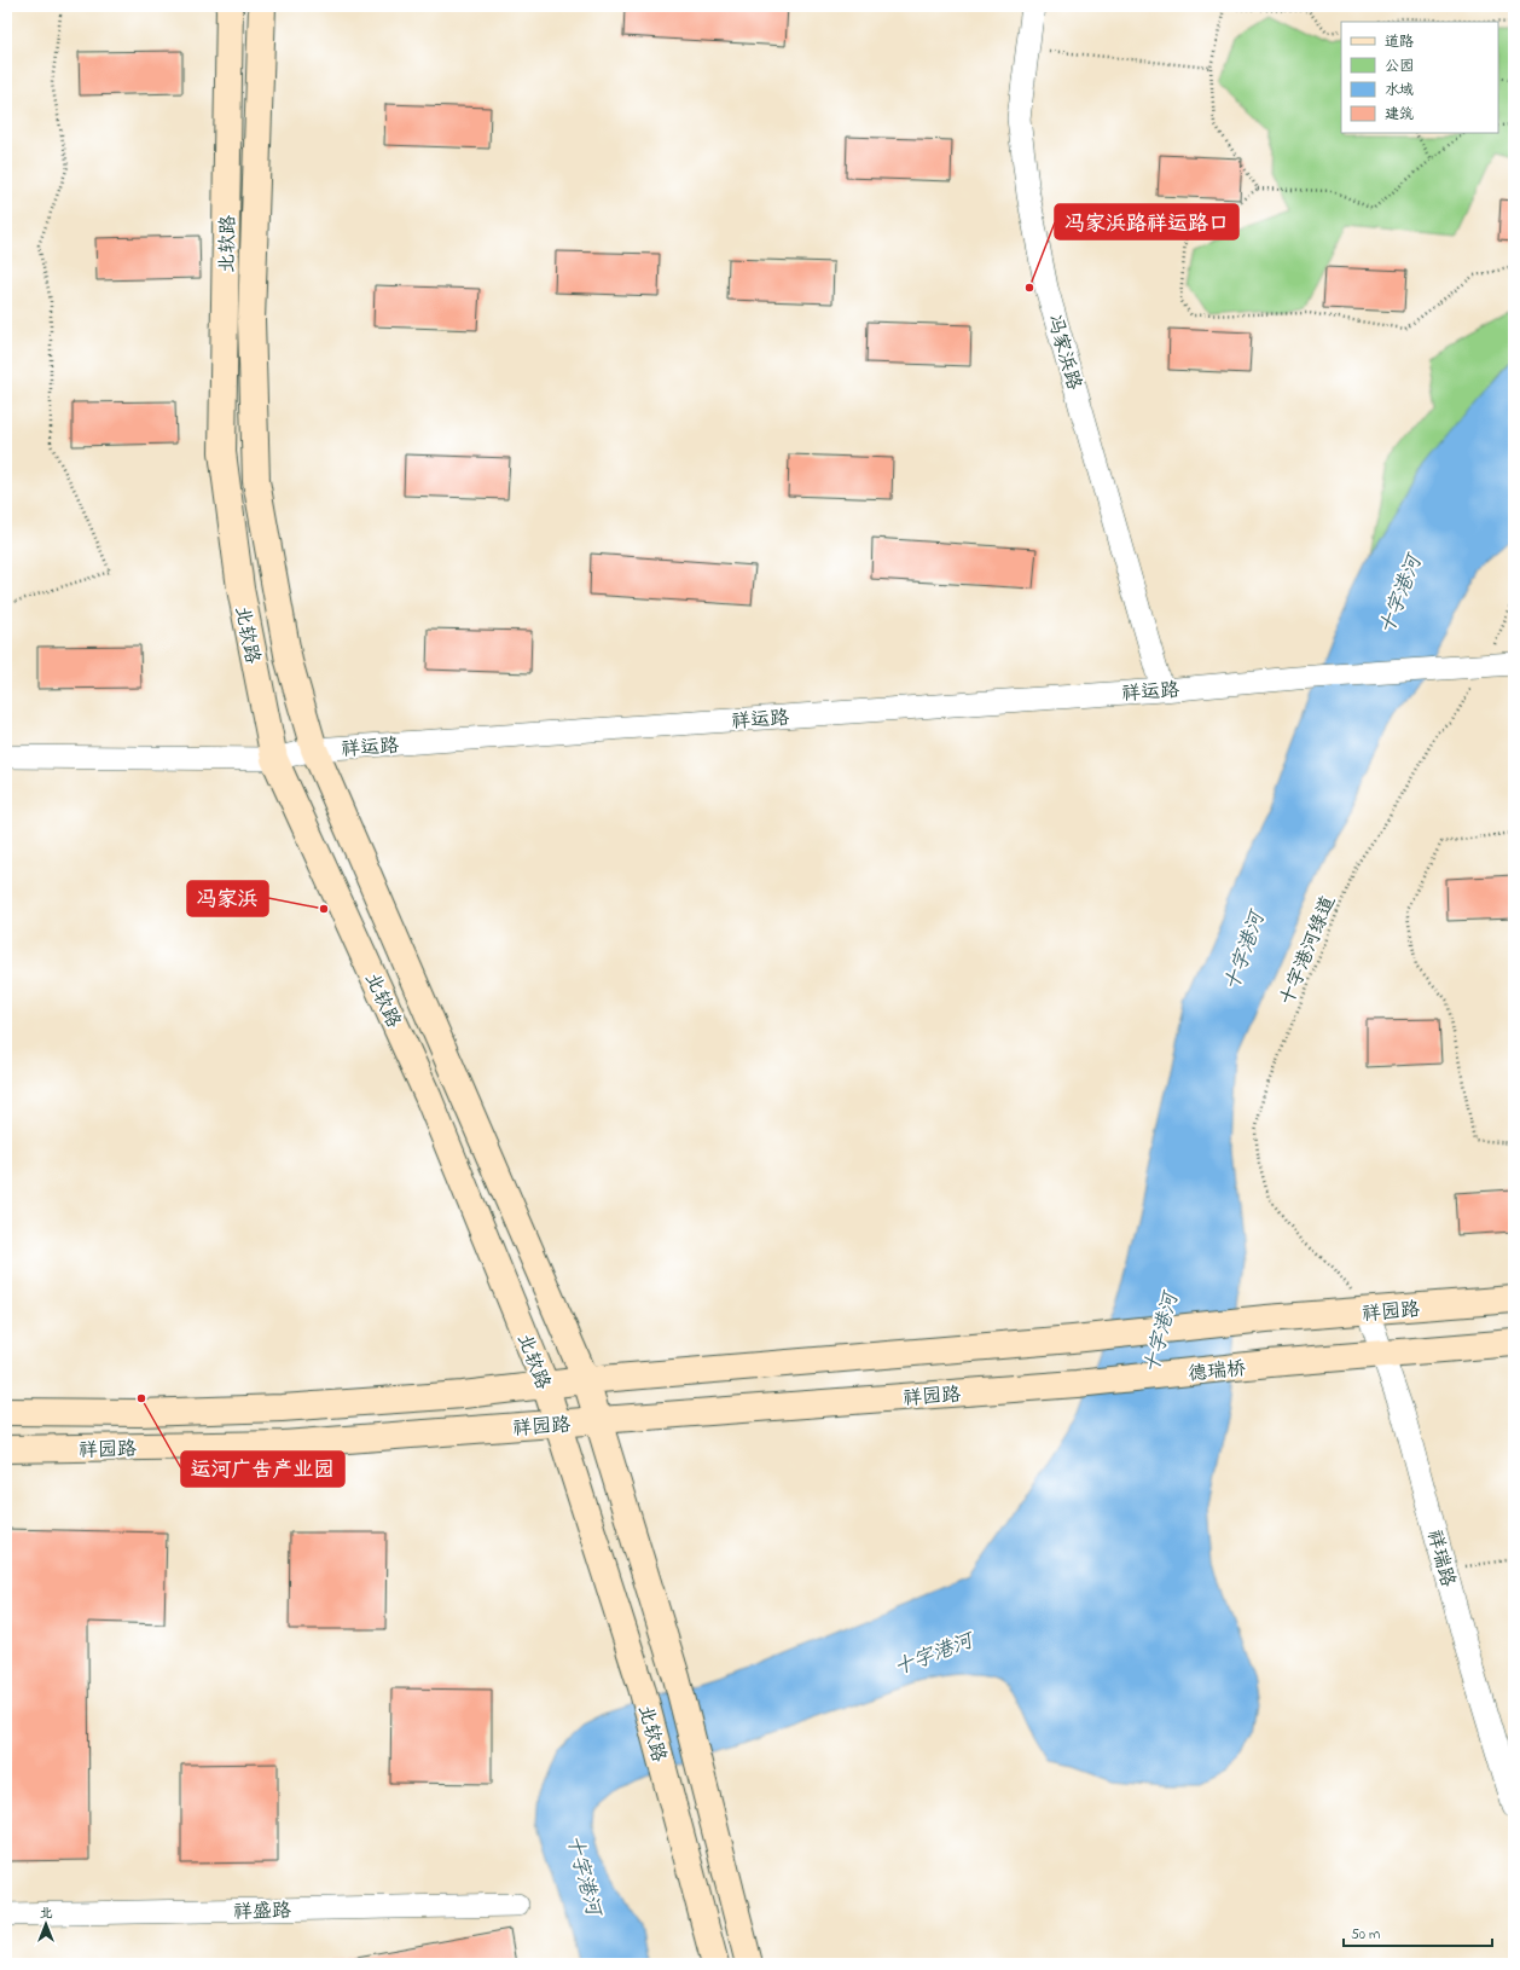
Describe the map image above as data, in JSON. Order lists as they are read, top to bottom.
{
  "streets": {
    "street": [
      "北软路",
      "冯家浜路",
      "祥运路",
      "祥园路",
      "德瑞桥",
      "祥瑞路",
      "祥盛路"
    ],
    "path": ["十字港河绿道"]
  },
  "crossings": [
    ["北软路", "祥运路"],
    ["北软路", "祥园路"],
    ["冯家浜路", "祥运路"],
    ["祥运路", "十字港河绿道"],
    ["十字港河绿道", "祥园路"],
    ["十字港河绿道", "祥瑞路"],
    ["祥园路", "德瑞桥"],
    ["祥园路", "祥瑞路"],
    ["德瑞桥", "祥瑞路"]
  ],
  "water": ["十字港河"],
  "places": ["冯家浜路祥运路口", "冯家浜", "运河广告产业园"],
  "legend": [
    "道路",
    "公园",
    "水域",
    "建筑"
  ],
  "scale_bar": "50 m",
  "north": "top"
}
